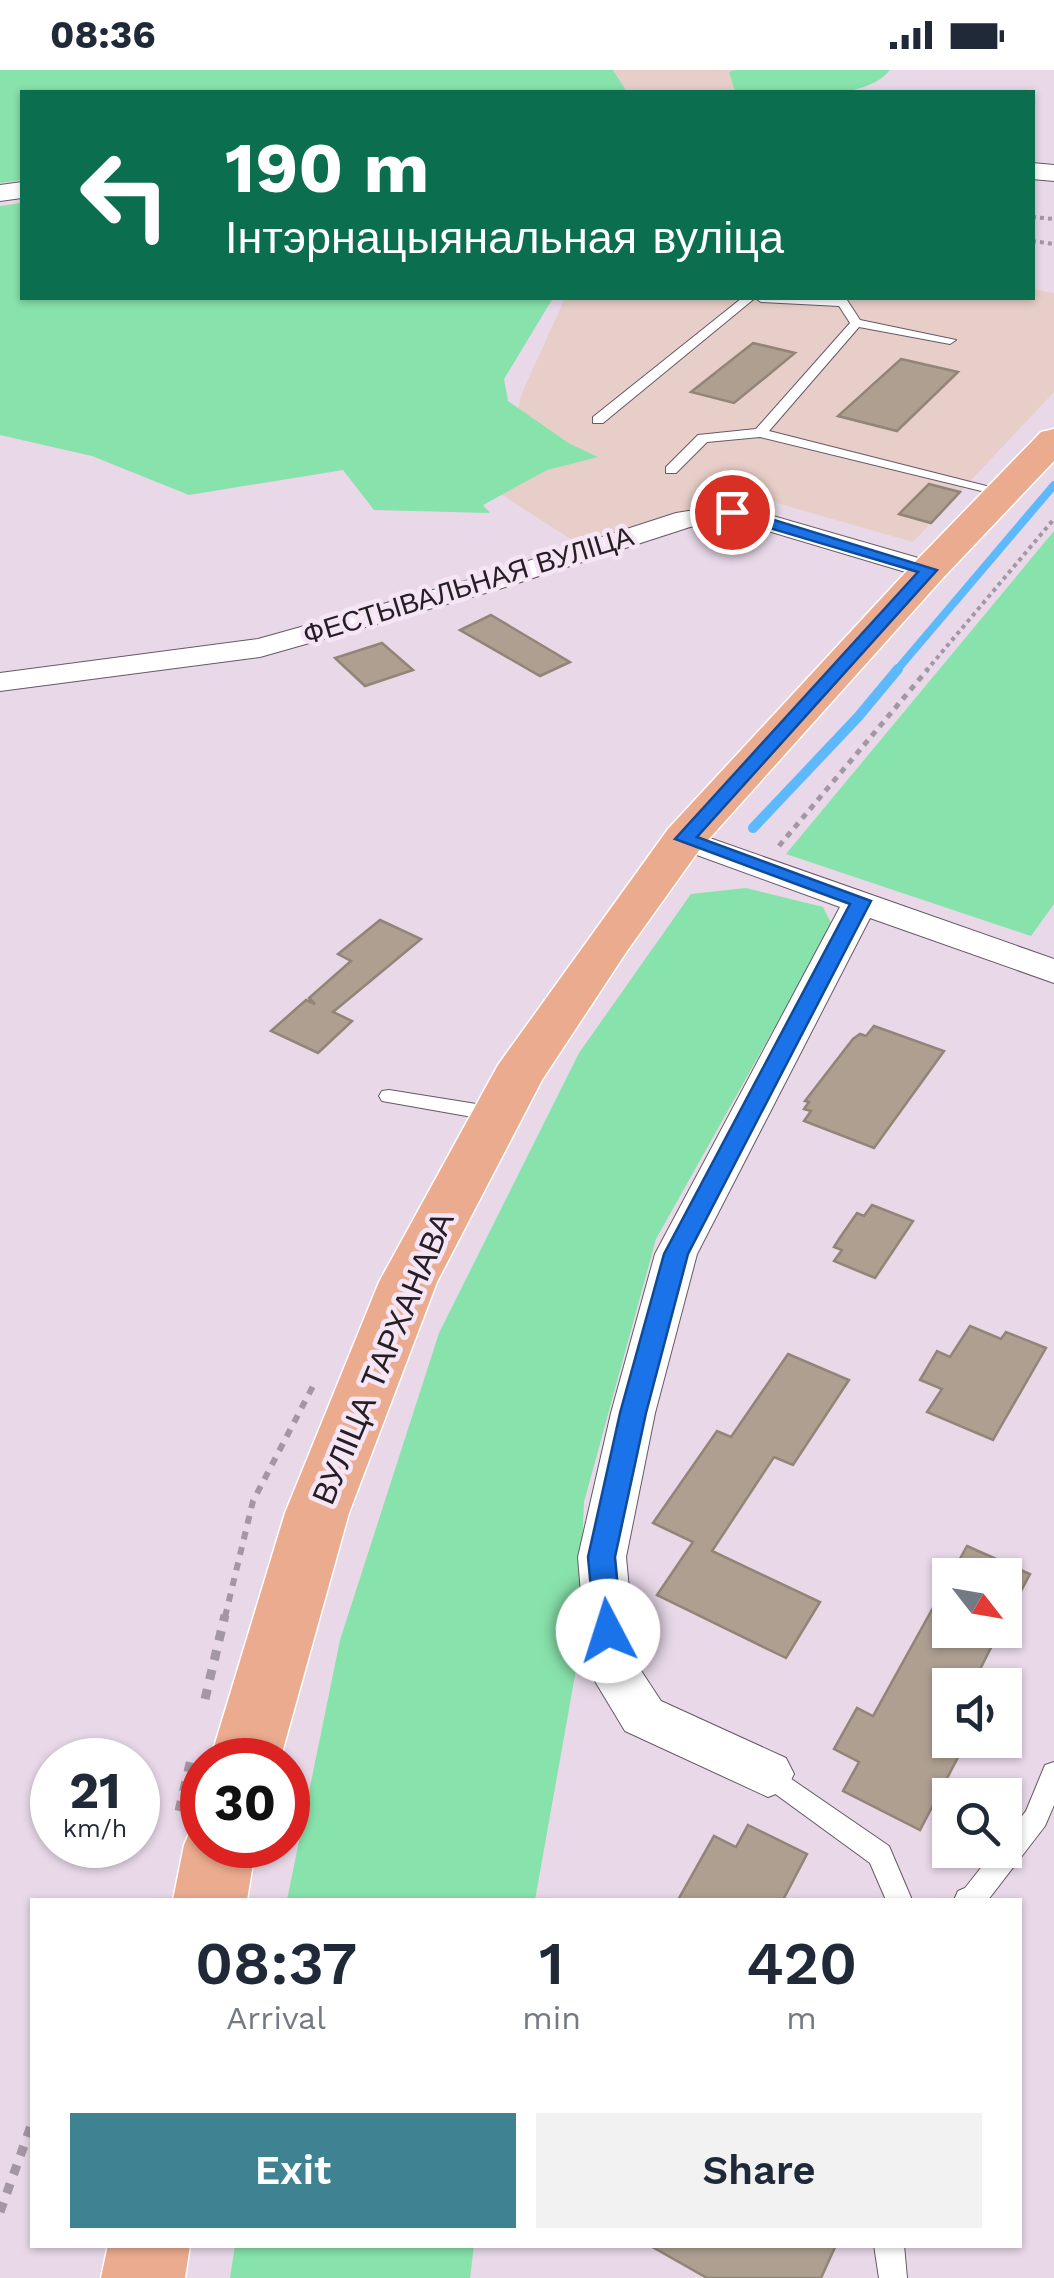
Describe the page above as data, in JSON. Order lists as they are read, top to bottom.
{
  "streets": {
    "main road": ["ВУЛІЦА ТАРХАНАВА"],
    "street": ["ФЕСТЫВАЛЬНАЯ ВУЛІЦА"]
  },
  "crossings": [
    ["ФЕСТЫВАЛЬНАЯ ВУЛІЦА", "ВУЛІЦА ТАРХАНАВА"]
  ],
  "north": "bottom right",
  "page": {
    "status": "08:36",
    "turn": ["190 m", "Інтэрнацыянальная вуліца"],
    "speed": "21 km/h",
    "limit": "30",
    "eta": [
      "08:37",
      "Arrival",
      "1",
      "min",
      "420",
      "m"
    ],
    "buttons": ["Exit", "Share"]
  }
}
